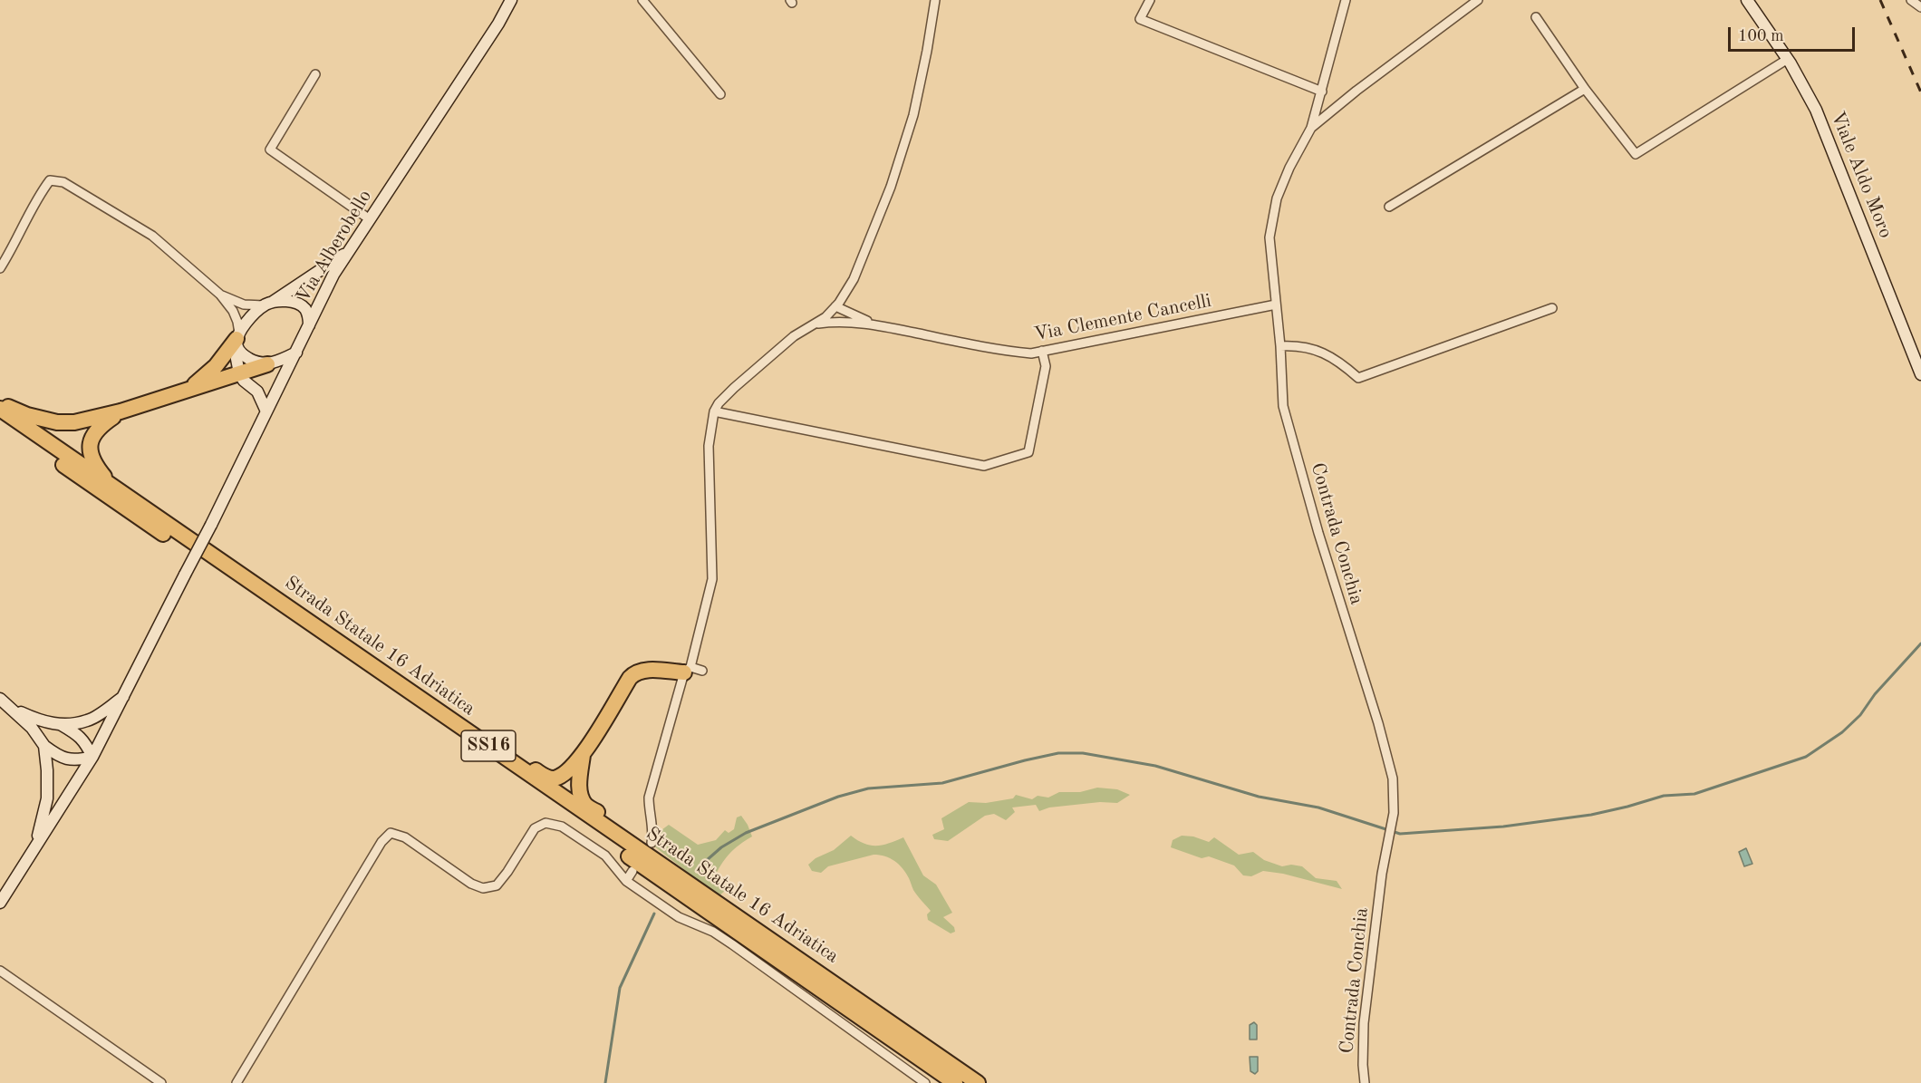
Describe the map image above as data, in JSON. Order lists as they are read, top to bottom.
{
  "streets": {
    "highway": ["Strada Statale 16 Adriatica", "SS16"],
    "main road": ["Viale Aldo Moro", "Via Alberobello"],
    "street": ["Via Clemente Cancelli", "Contrada Conchia"]
  },
  "crossings": [
    ["Via Clemente Cancelli", "Contrada Conchia"]
  ],
  "scale_bar": "100 m"
}
